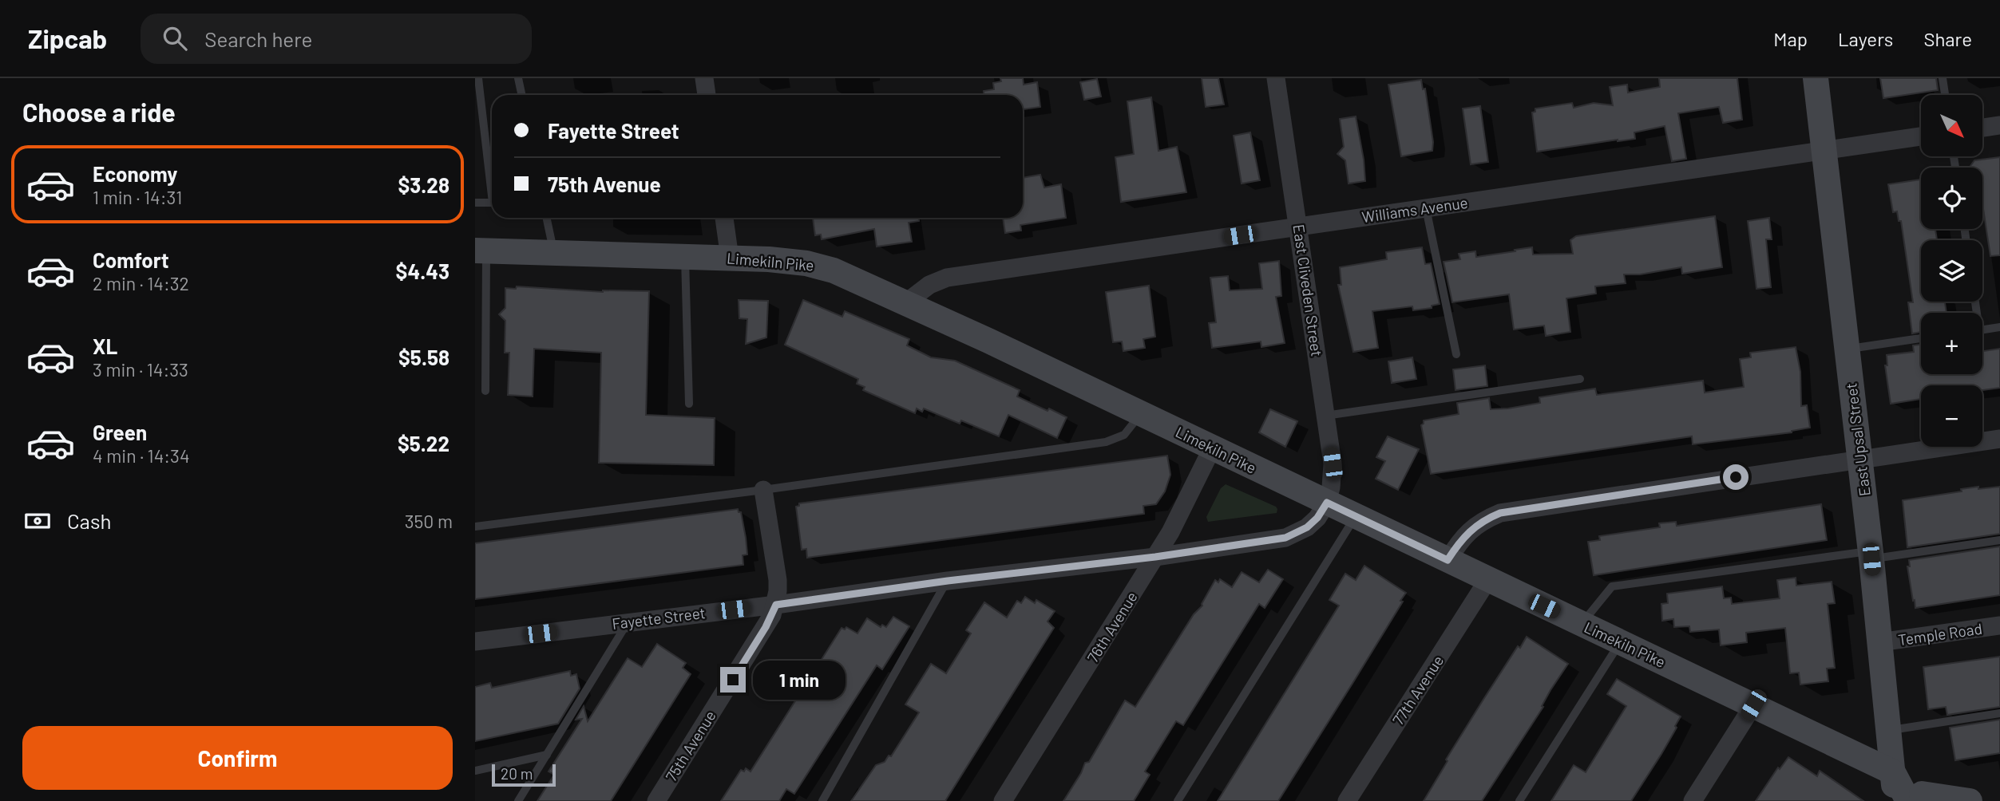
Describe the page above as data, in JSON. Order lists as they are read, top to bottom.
{
  "streets": {
    "street": [
      "Williams Avenue",
      "Limekiln Pike",
      "East Cliveden Street",
      "East Upsal Street",
      "Fayette Street",
      "76th Avenue",
      "Temple Road",
      "77th Avenue",
      "75th Avenue"
    ]
  },
  "crossings": [
    ["Williams Avenue", "Limekiln Pike"],
    ["Williams Avenue", "East Cliveden Street"],
    ["Williams Avenue", "East Upsal Street"],
    ["Limekiln Pike", "East Cliveden Street"],
    ["Limekiln Pike", "East Upsal Street"],
    ["Limekiln Pike", "Fayette Street"],
    ["Limekiln Pike", "76th Avenue"],
    ["Limekiln Pike", "77th Avenue"],
    ["East Cliveden Street", "Fayette Street"],
    ["East Upsal Street", "Temple Road"],
    ["Fayette Street", "76th Avenue"],
    ["Fayette Street", "75th Avenue"]
  ],
  "scale_bar": "20 m",
  "north": "bottom right",
  "page": {
    "header": "Zipcab",
    "search": "Search here",
    "nav": ["Map", "Layers", "Share"],
    "heading": "Choose a ride",
    "map_buttons": ["+", "−"],
    "banner": ["Fayette Street", "75th Avenue"],
    "list": [
      {
        "name": "Economy",
        "note": "1 min · 14:31",
        "value": "$3.28"
      },
      {
        "name": "Comfort",
        "note": "2 min · 14:32",
        "value": "$4.43"
      },
      {
        "name": "XL",
        "note": "3 min · 14:33",
        "value": "$5.58"
      },
      {
        "name": "Green",
        "note": "4 min · 14:34",
        "value": "$5.22"
      }
    ],
    "pay": ["Cash", "350 m"],
    "bubble": "1 min",
    "buttons": "Confirm",
    "scale": "20 m"
  }
}
